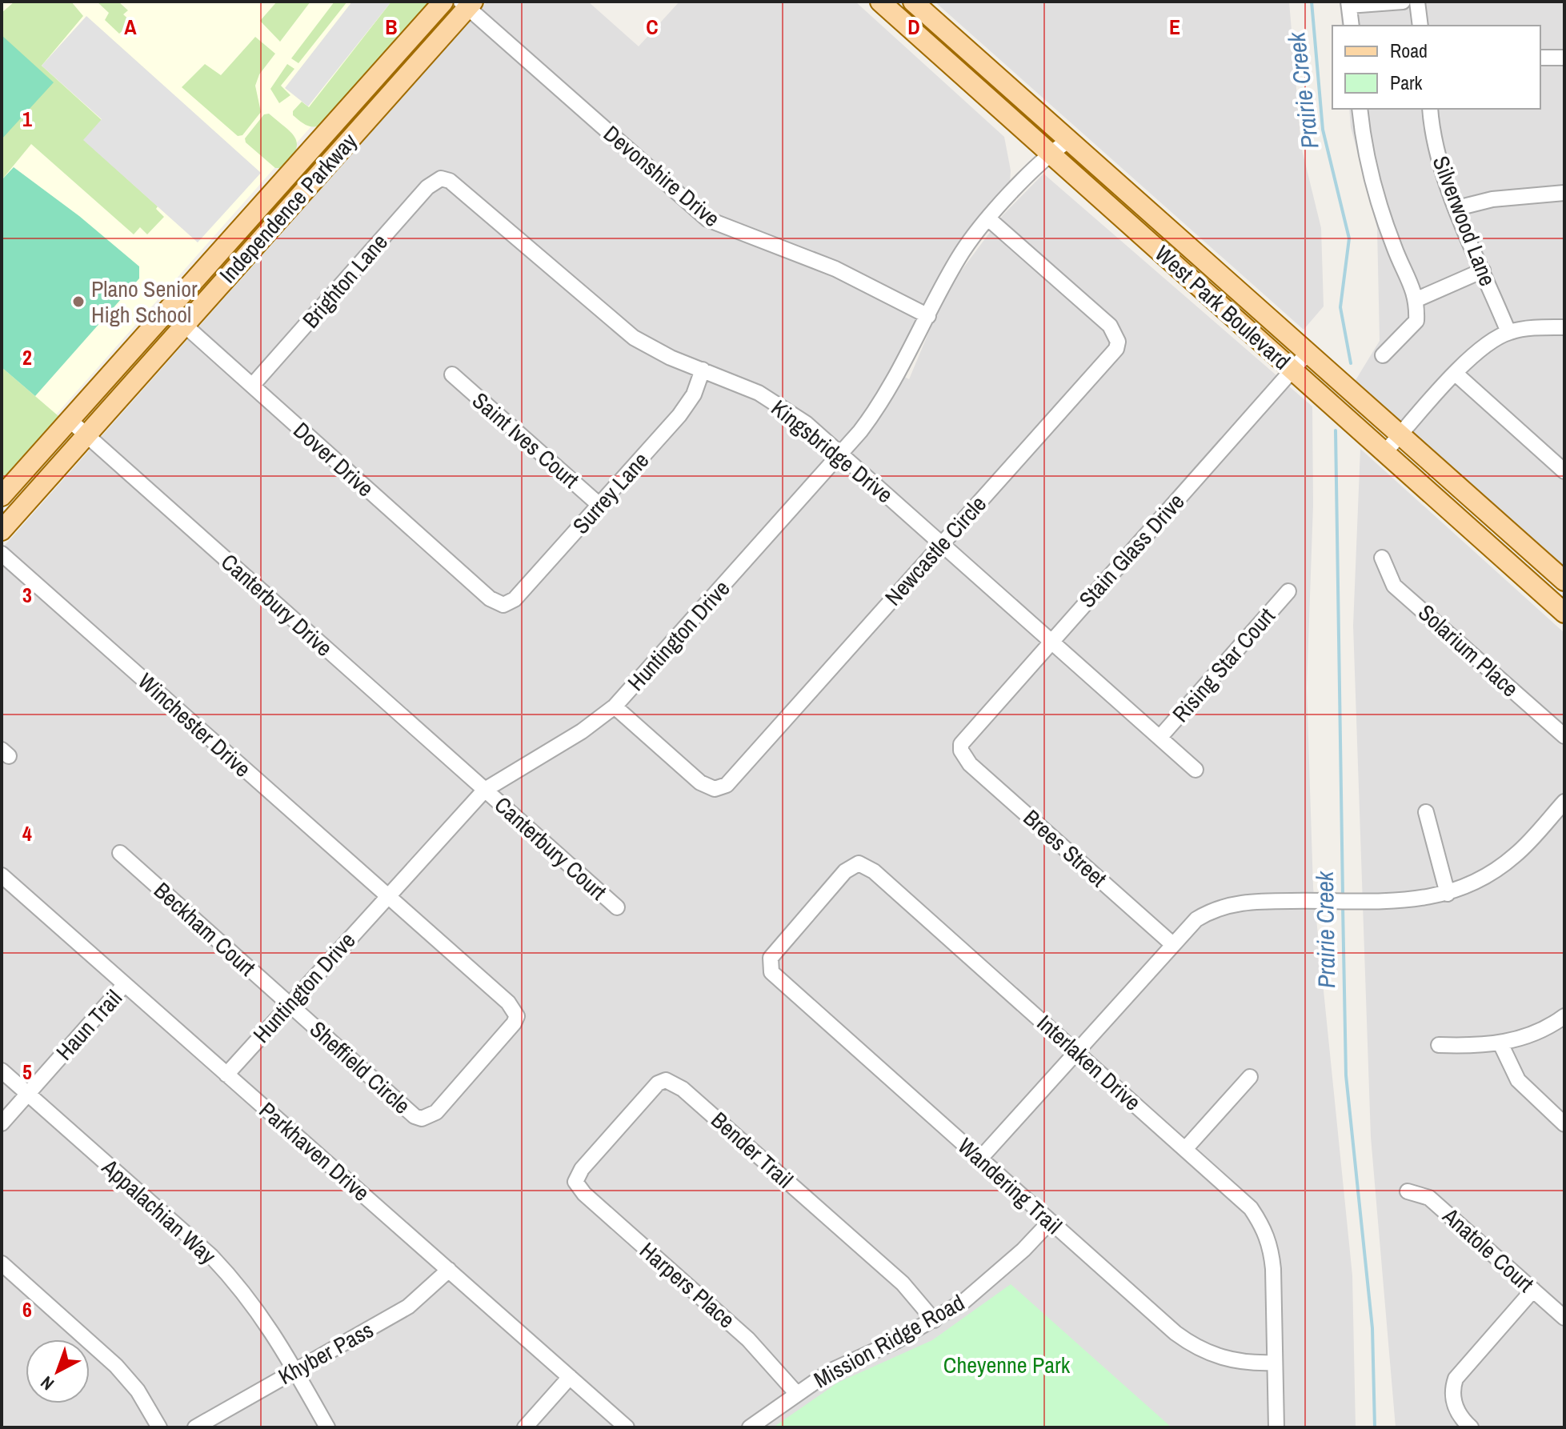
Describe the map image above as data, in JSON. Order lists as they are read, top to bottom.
{
  "streets": {
    "main road": ["Independence Parkway", "West Park Boulevard"],
    "street": [
      "Devonshire Drive",
      "Silverwood Lane",
      "Brighton Lane",
      "Saint Ives Court",
      "Kingsbridge Drive",
      "Dover Drive",
      "Surrey Lane",
      "Newcastle Circle",
      "Stain Glass Drive",
      "Canterbury Drive",
      "Huntington Drive",
      "Solarium Place",
      "Rising Star Court",
      "Winchester Drive",
      "Canterbury Court",
      "Brees Street",
      "Beckham Court",
      "Haun Trail",
      "Interlaken Drive",
      "Sheffield Circle",
      "Bender Trail",
      "Parkhaven Drive",
      "Wandering Trail",
      "Appalachian Way",
      "Anatole Court",
      "Harpers Place",
      "Mission Ridge Road",
      "Khyber Pass"
    ]
  },
  "crossings": [
    ["Devonshire Drive", "Independence Parkway"],
    ["Devonshire Drive", "Huntington Drive"],
    ["Independence Parkway", "Dover Drive"],
    ["Independence Parkway", "Canterbury Drive"],
    ["Brighton Lane", "Kingsbridge Drive"],
    ["Brighton Lane", "Dover Drive"],
    ["West Park Boulevard", "Stain Glass Drive"],
    ["West Park Boulevard", "Huntington Drive"],
    ["Saint Ives Court", "Surrey Lane"],
    ["Kingsbridge Drive", "Surrey Lane"],
    ["Kingsbridge Drive", "Newcastle Circle"],
    ["Kingsbridge Drive", "Stain Glass Drive"],
    ["Kingsbridge Drive", "Huntington Drive"],
    ["Kingsbridge Drive", "Rising Star Court"],
    ["Dover Drive", "Surrey Lane"],
    ["Newcastle Circle", "Huntington Drive"],
    ["Stain Glass Drive", "Brees Street"],
    ["Canterbury Drive", "Huntington Drive"],
    ["Canterbury Drive", "Canterbury Court"],
    ["Huntington Drive", "Winchester Drive"],
    ["Huntington Drive", "Canterbury Court"],
    ["Huntington Drive", "Beckham Court"],
    ["Huntington Drive", "Sheffield Circle"],
    ["Huntington Drive", "Parkhaven Drive"],
    ["Winchester Drive", "Sheffield Circle"],
    ["Beckham Court", "Sheffield Circle"],
    ["Haun Trail", "Parkhaven Drive"],
    ["Haun Trail", "Appalachian Way"],
    ["Interlaken Drive", "Wandering Trail"],
    ["Bender Trail", "Harpers Place"],
    ["Bender Trail", "Mission Ridge Road"],
    ["Parkhaven Drive", "Khyber Pass"],
    ["Wandering Trail", "Mission Ridge Road"],
    ["Appalachian Way", "Khyber Pass"],
    ["Harpers Place", "Mission Ridge Road"]
  ],
  "water": ["Prairie Creek"],
  "parks": ["Cheyenne Park"],
  "places": ["Plano Senior High School"],
  "legend": ["Road", "Park"],
  "north": "bottom left",
  "grid": {
    "columns": [
      "A",
      "B",
      "C",
      "D",
      "E"
    ],
    "rows": [
      "1",
      "2",
      "3",
      "4",
      "5",
      "6"
    ]
  }
}
